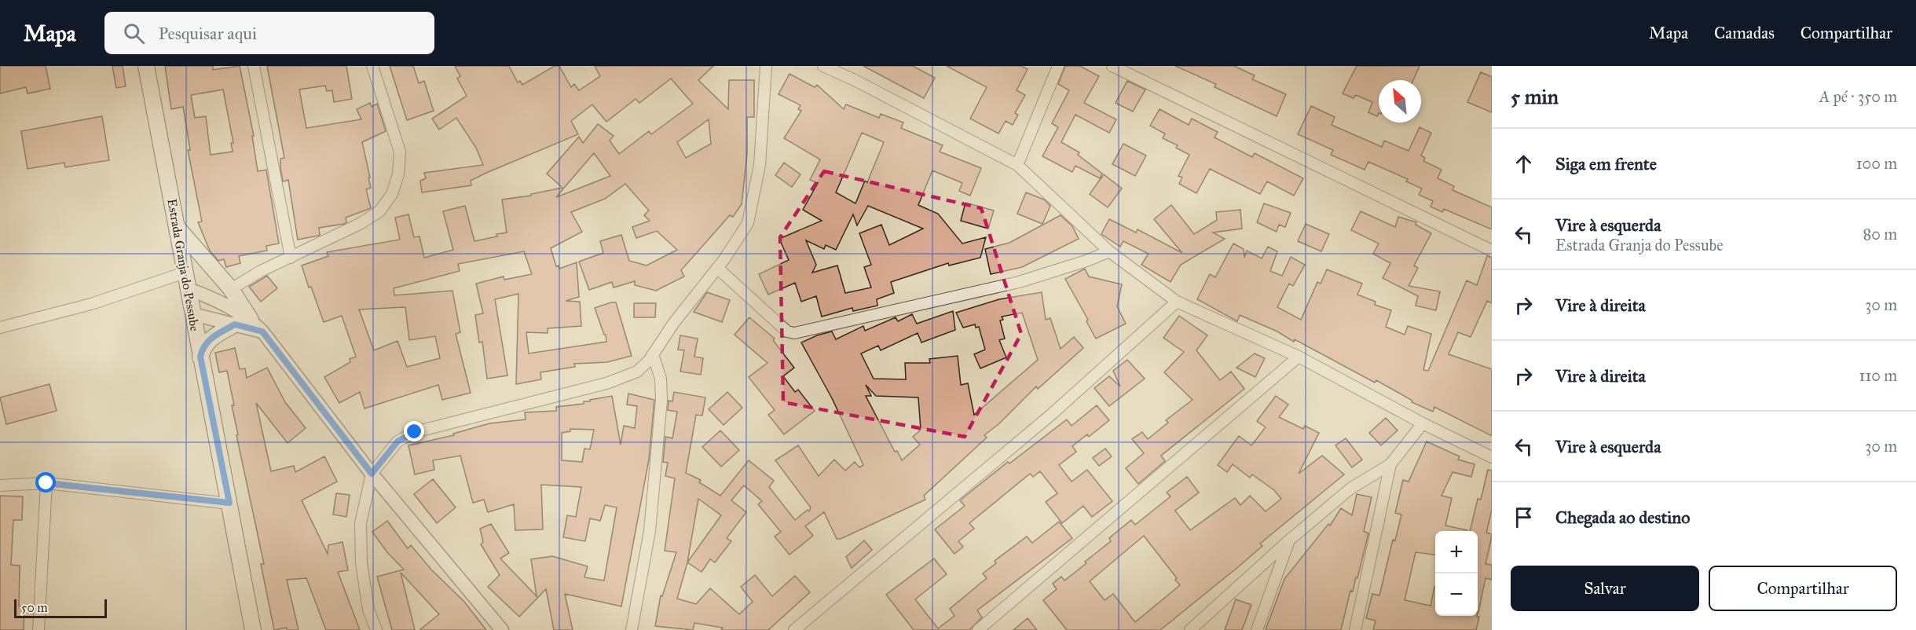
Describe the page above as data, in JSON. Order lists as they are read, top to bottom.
{
  "streets": {
    "main road": ["Estrada Granja do Pessube"]
  },
  "scale_bar": "50 m",
  "north": "top left",
  "page": {
    "header": "Mapa",
    "search": "Pesquisar aqui",
    "nav": ["Mapa", "Camadas", "Compartilhar"],
    "heading": ["5 min", "A pé · 350 m"],
    "list": [
      ["Siga em frente", "100 m"],
      ["Vire à esquerda", "Estrada Granja do Pessube", "80 m"],
      ["Vire à direita", "30 m"],
      ["Vire à direita", "110 m"],
      ["Vire à esquerda", "30 m"],
      "Chegada ao destino"
    ],
    "map_buttons": ["+", "−"],
    "buttons": ["Salvar", "Compartilhar"],
    "scale": "50 m"
  }
}
